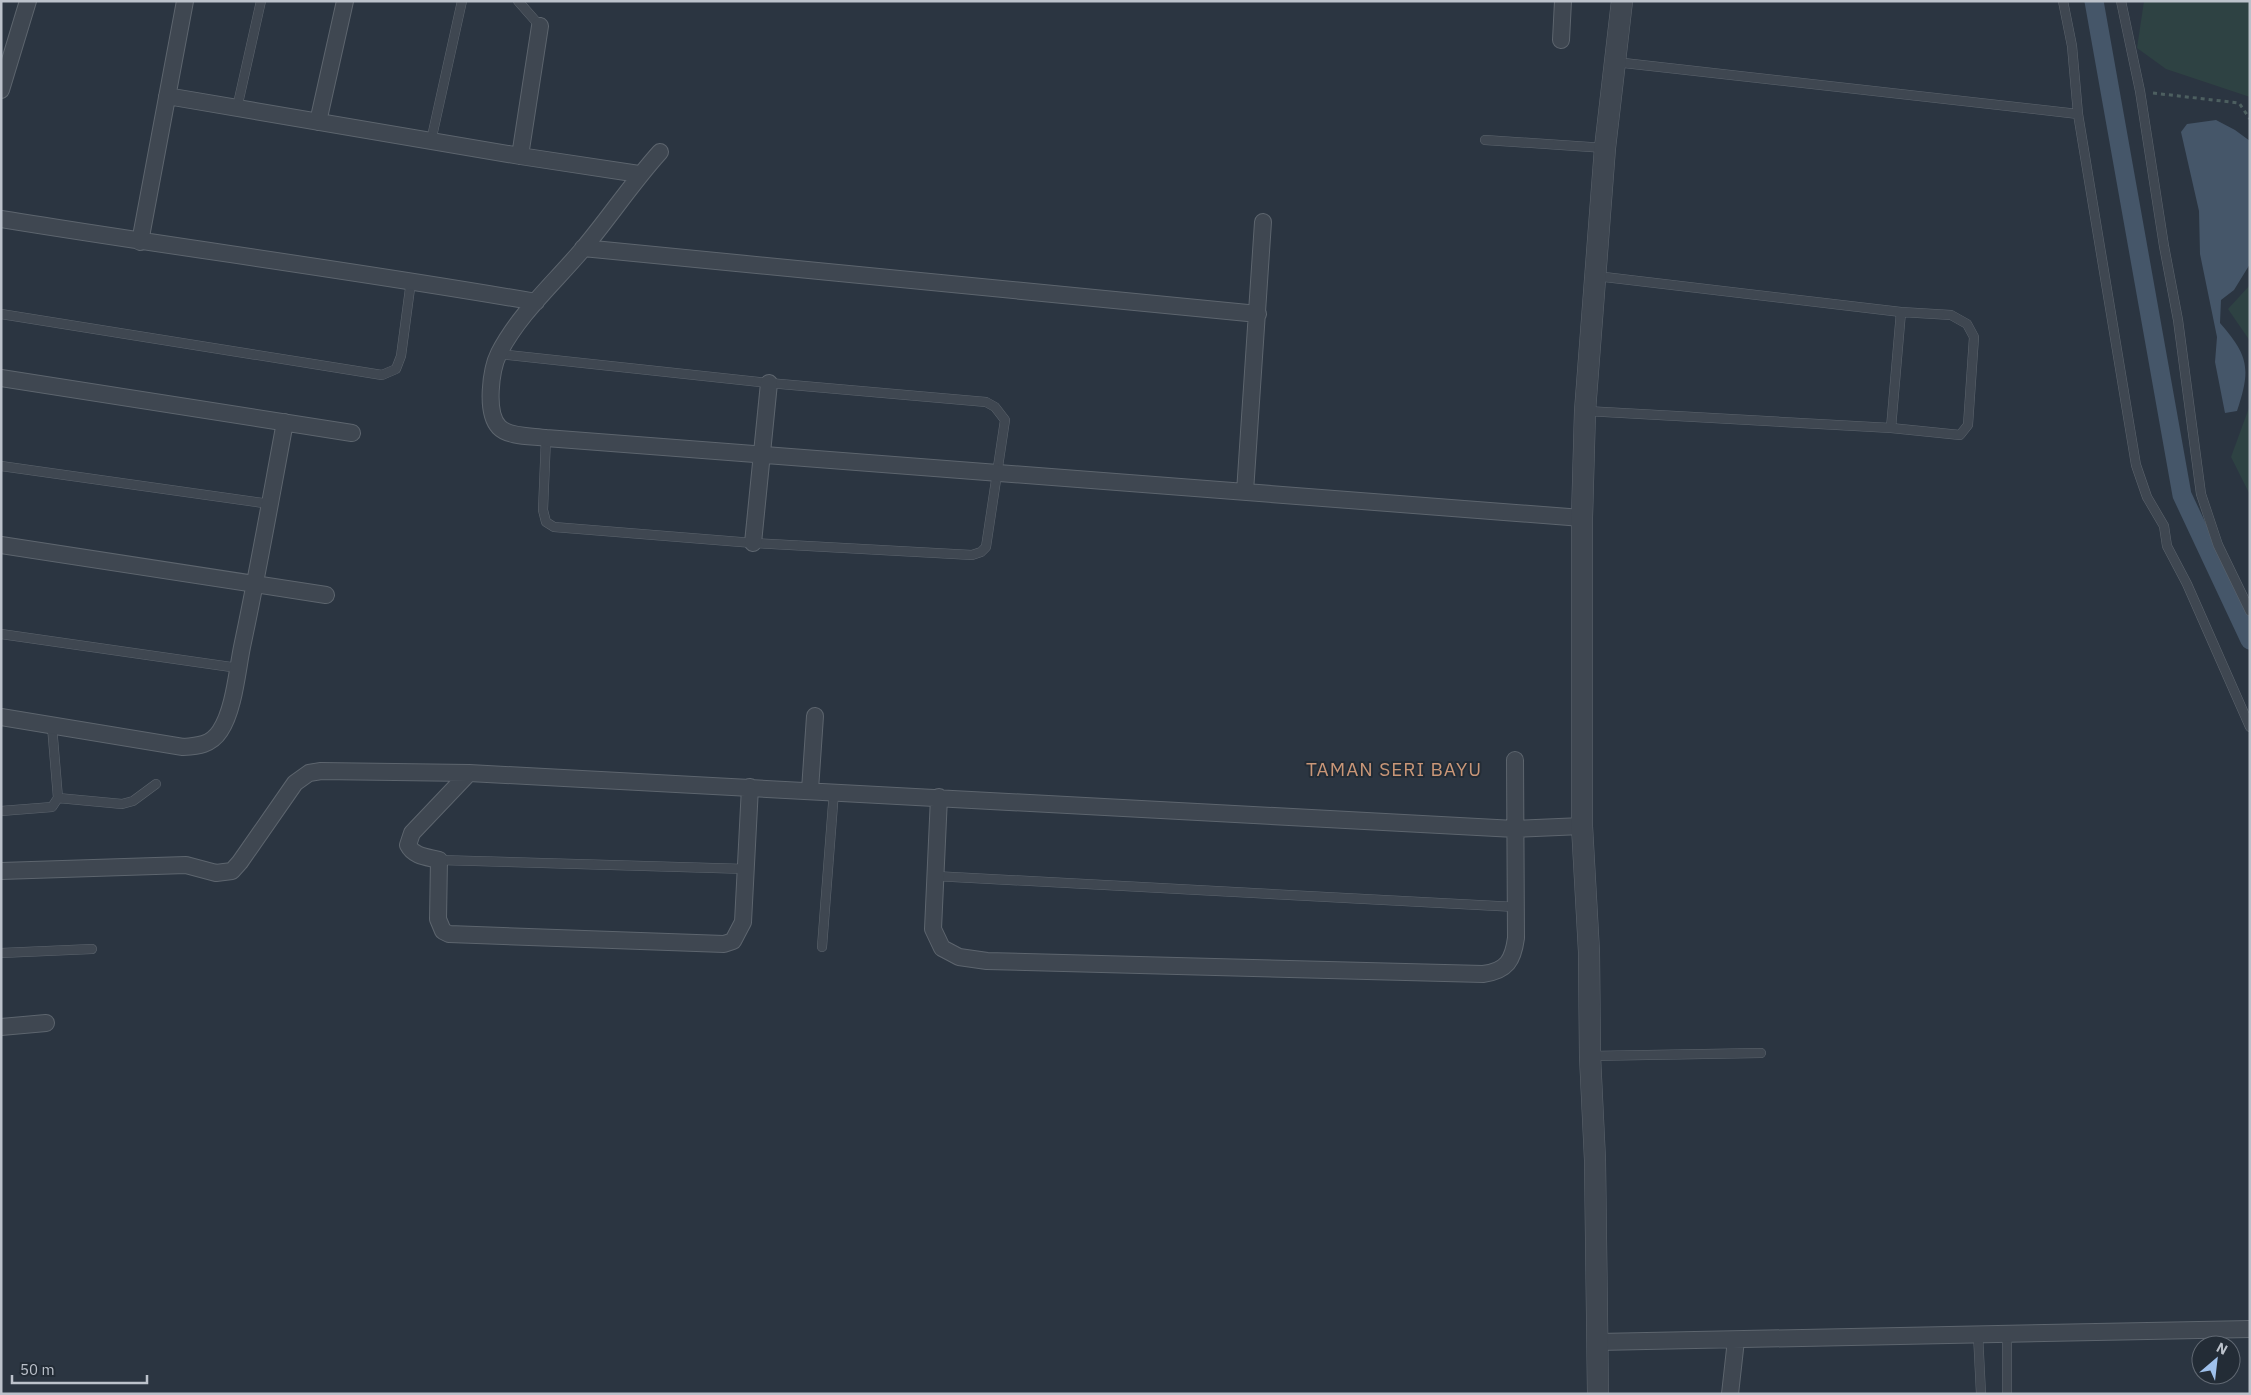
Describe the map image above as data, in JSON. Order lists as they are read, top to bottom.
{
  "districts": ["TAMAN SERI BAYU"],
  "scale_bar": "50 m",
  "north": "top right"
}
